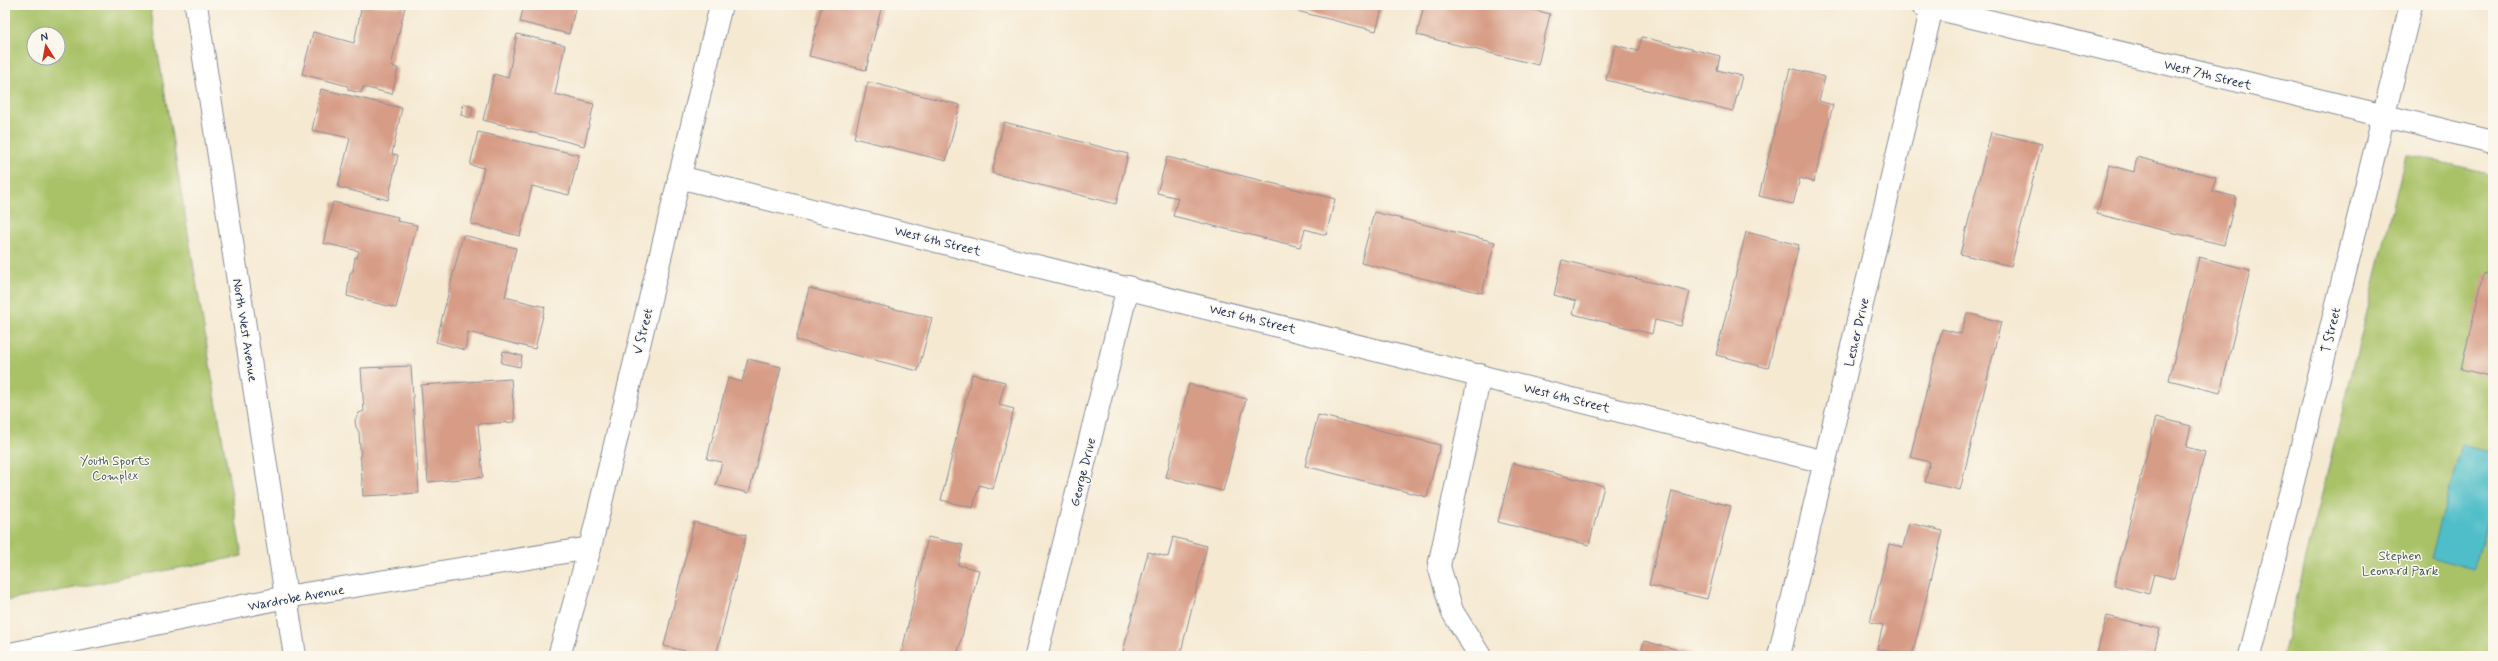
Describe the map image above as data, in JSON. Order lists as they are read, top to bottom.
{
  "streets": {
    "street": [
      "West 7th Street",
      "West 6th Street",
      "North West Avenue",
      "T Street",
      "V Street",
      "Lesher Drive",
      "George Drive",
      "Wardrobe Avenue"
    ]
  },
  "crossings": [
    ["West 7th Street", "T Street"],
    ["West 7th Street", "Lesher Drive"],
    ["West 6th Street", "V Street"],
    ["West 6th Street", "Lesher Drive"],
    ["West 6th Street", "George Drive"],
    ["North West Avenue", "Wardrobe Avenue"],
    ["V Street", "Wardrobe Avenue"]
  ],
  "parks": ["Youth Sports Complex", "Stephen Leonard Park"],
  "north": "top"
}
